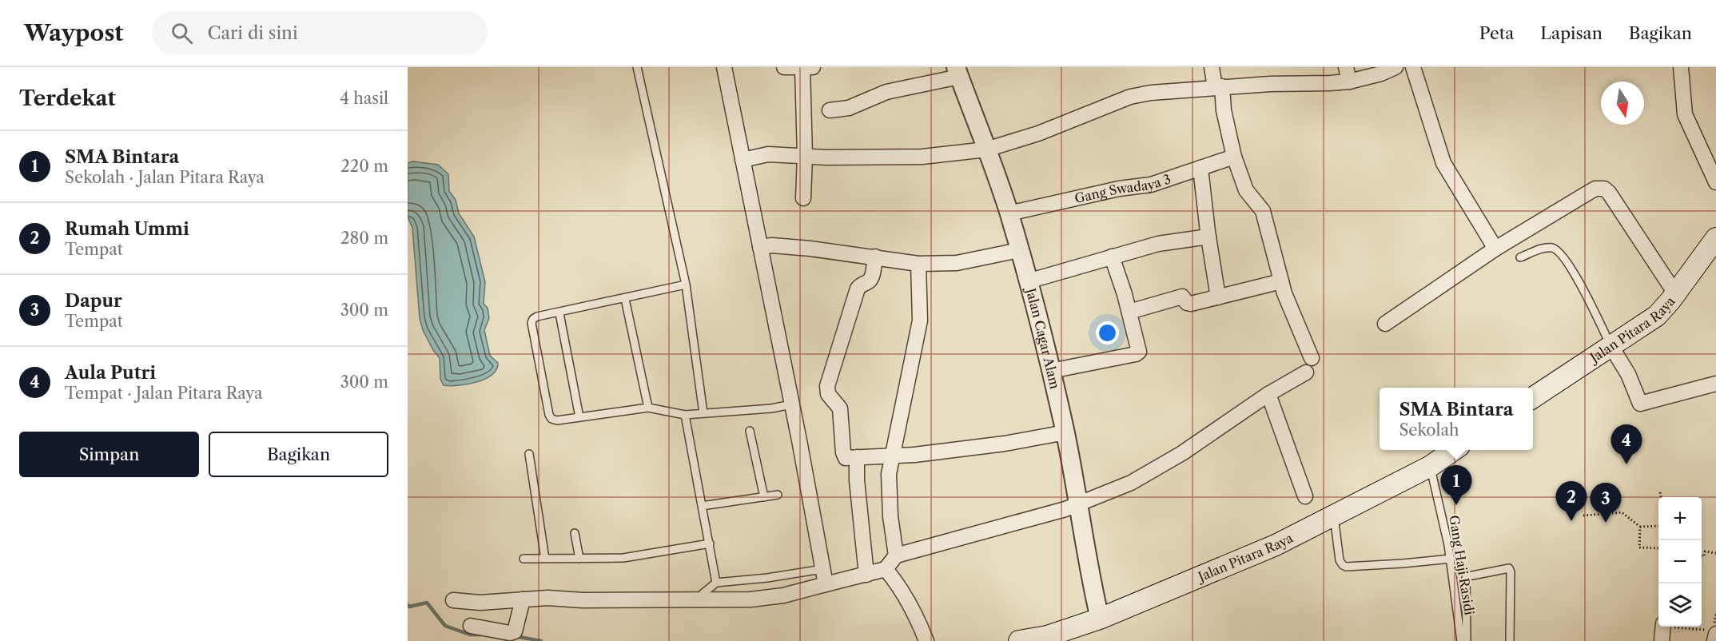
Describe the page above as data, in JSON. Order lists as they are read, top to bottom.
{
  "streets": {
    "main road": ["Jalan Pitara Raya"],
    "street": ["Gang Swadaya 3", "Jalan Cagar Alam"],
    "lane": ["Gang Haji Rasidi"]
  },
  "crossings": [
    ["Gang Swadaya 3", "Jalan Cagar Alam"],
    ["Jalan Pitara Raya", "Jalan Cagar Alam"],
    ["Jalan Pitara Raya", "Gang Haji Rasidi"]
  ],
  "north": "bottom",
  "page": {
    "header": "Waypost",
    "search": "Cari di sini",
    "nav": ["Peta", "Lapisan", "Bagikan"],
    "heading": ["Terdekat", "4 hasil"],
    "list": [
      {
        "mark": "1",
        "name": "SMA Bintara",
        "note": "Sekolah · Jalan Pitara Raya",
        "value": "220 m"
      },
      {
        "mark": "2",
        "name": "Rumah Ummi",
        "note": "Tempat",
        "value": "280 m"
      },
      {
        "mark": "3",
        "name": "Dapur",
        "note": "Tempat",
        "value": "300 m"
      },
      {
        "mark": "4",
        "name": "Aula Putri",
        "note": "Tempat · Jalan Pitara Raya",
        "value": "300 m"
      }
    ],
    "popup": ["SMA Bintara", "Sekolah"],
    "buttons": ["Simpan", "Bagikan"],
    "pins": [
      "4",
      "1",
      "2",
      "3"
    ],
    "map_buttons": ["+", "−"]
  }
}
